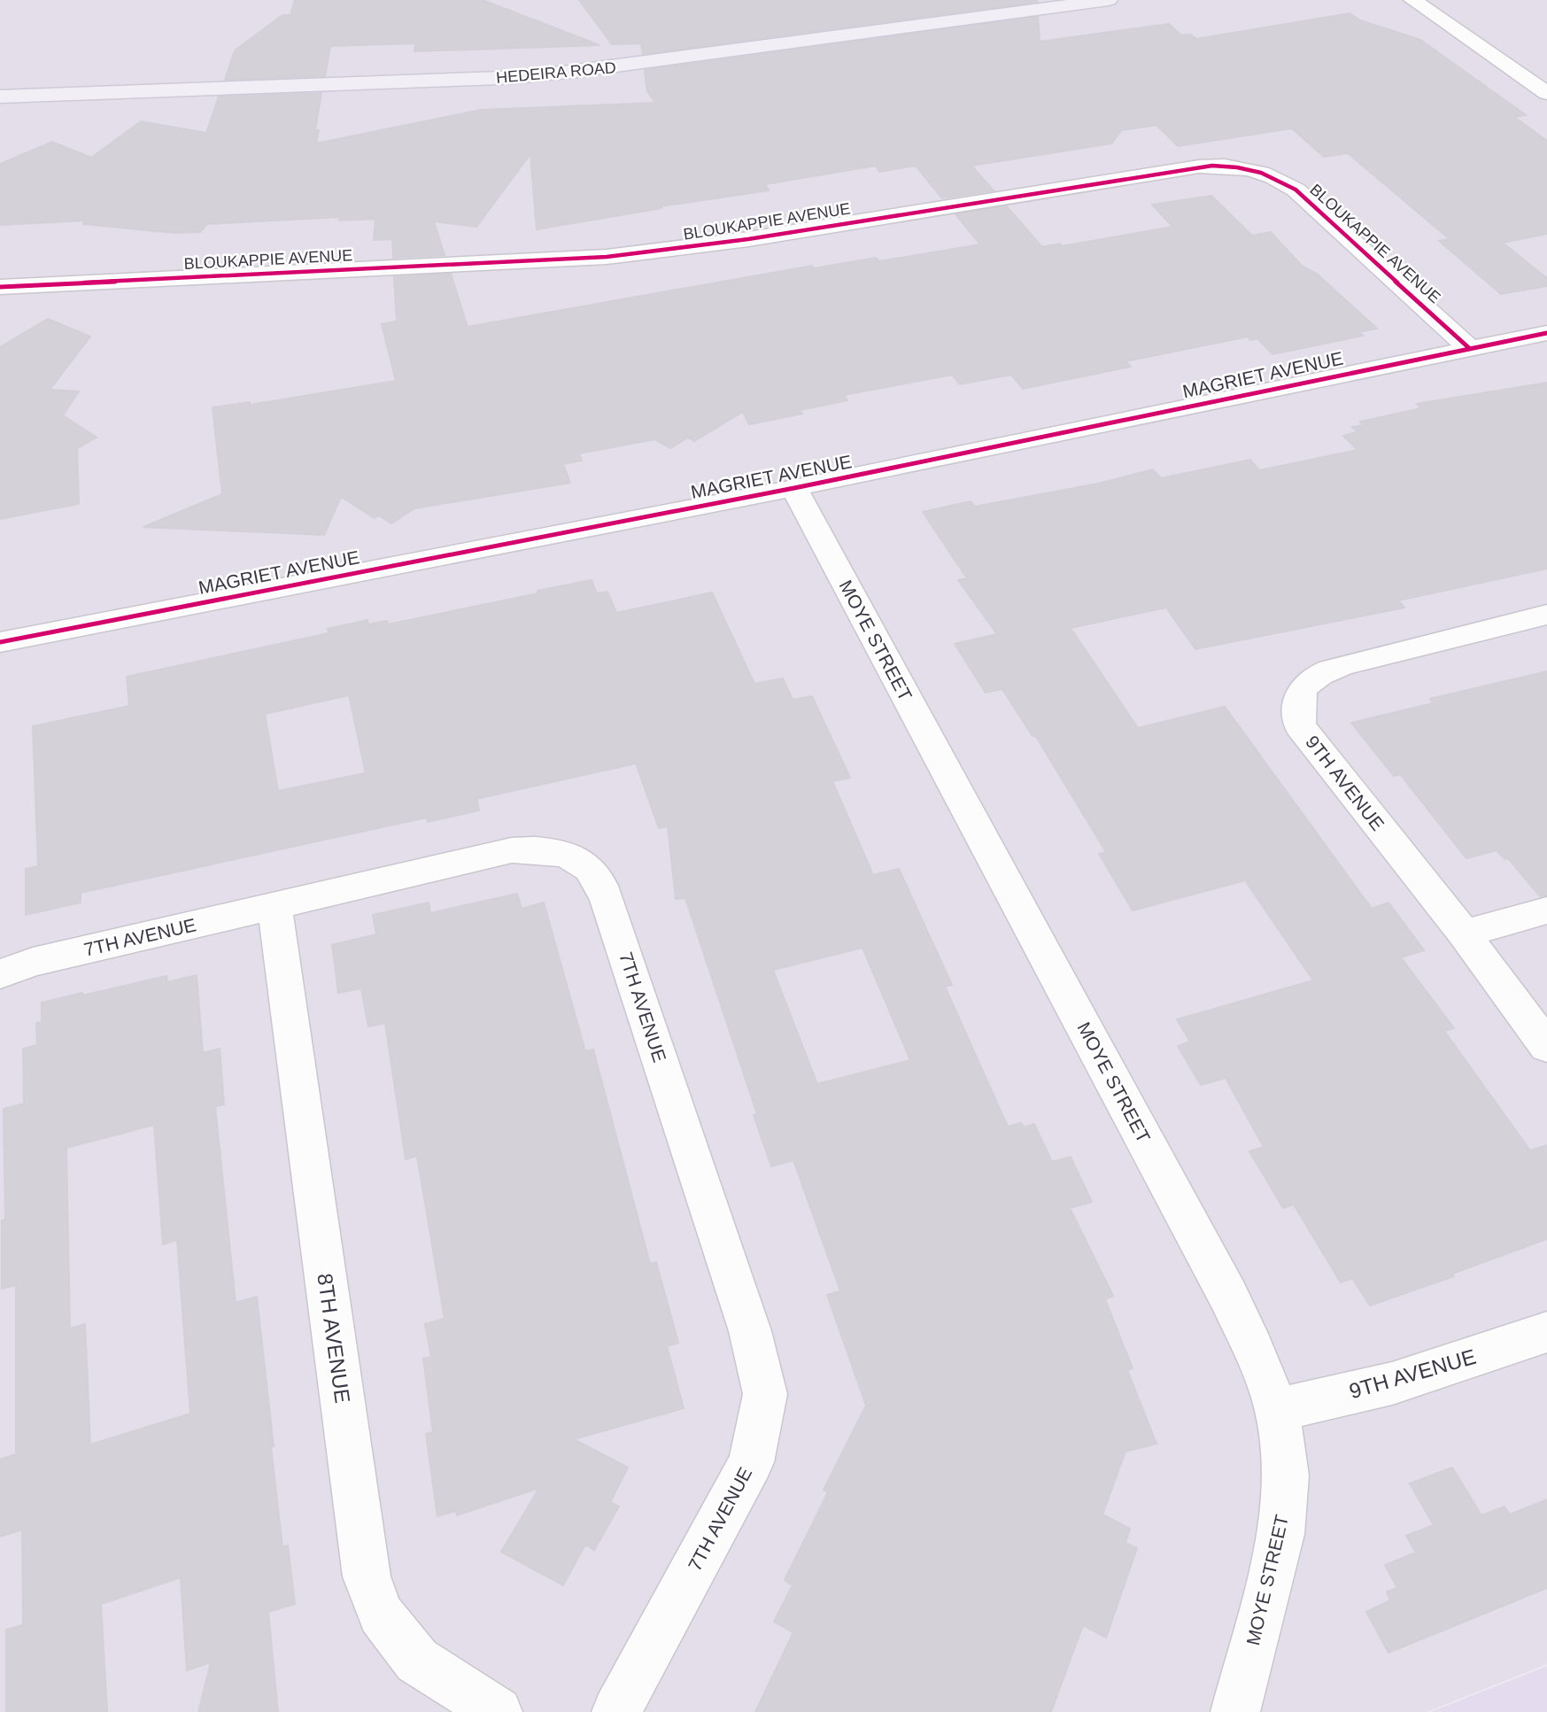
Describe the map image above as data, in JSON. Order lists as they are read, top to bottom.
{
  "streets": {
    "street": [
      "HEDEIRA ROAD",
      "BLOUKAPPIE AVENUE",
      "MAGRIET AVENUE",
      "MOYE STREET",
      "9TH AVENUE",
      "7TH AVENUE",
      "8TH AVENUE"
    ]
  },
  "crossings": [
    ["BLOUKAPPIE AVENUE", "MAGRIET AVENUE"],
    ["MAGRIET AVENUE", "MOYE STREET"],
    ["MOYE STREET", "9TH AVENUE"],
    ["7TH AVENUE", "8TH AVENUE"]
  ]
}
